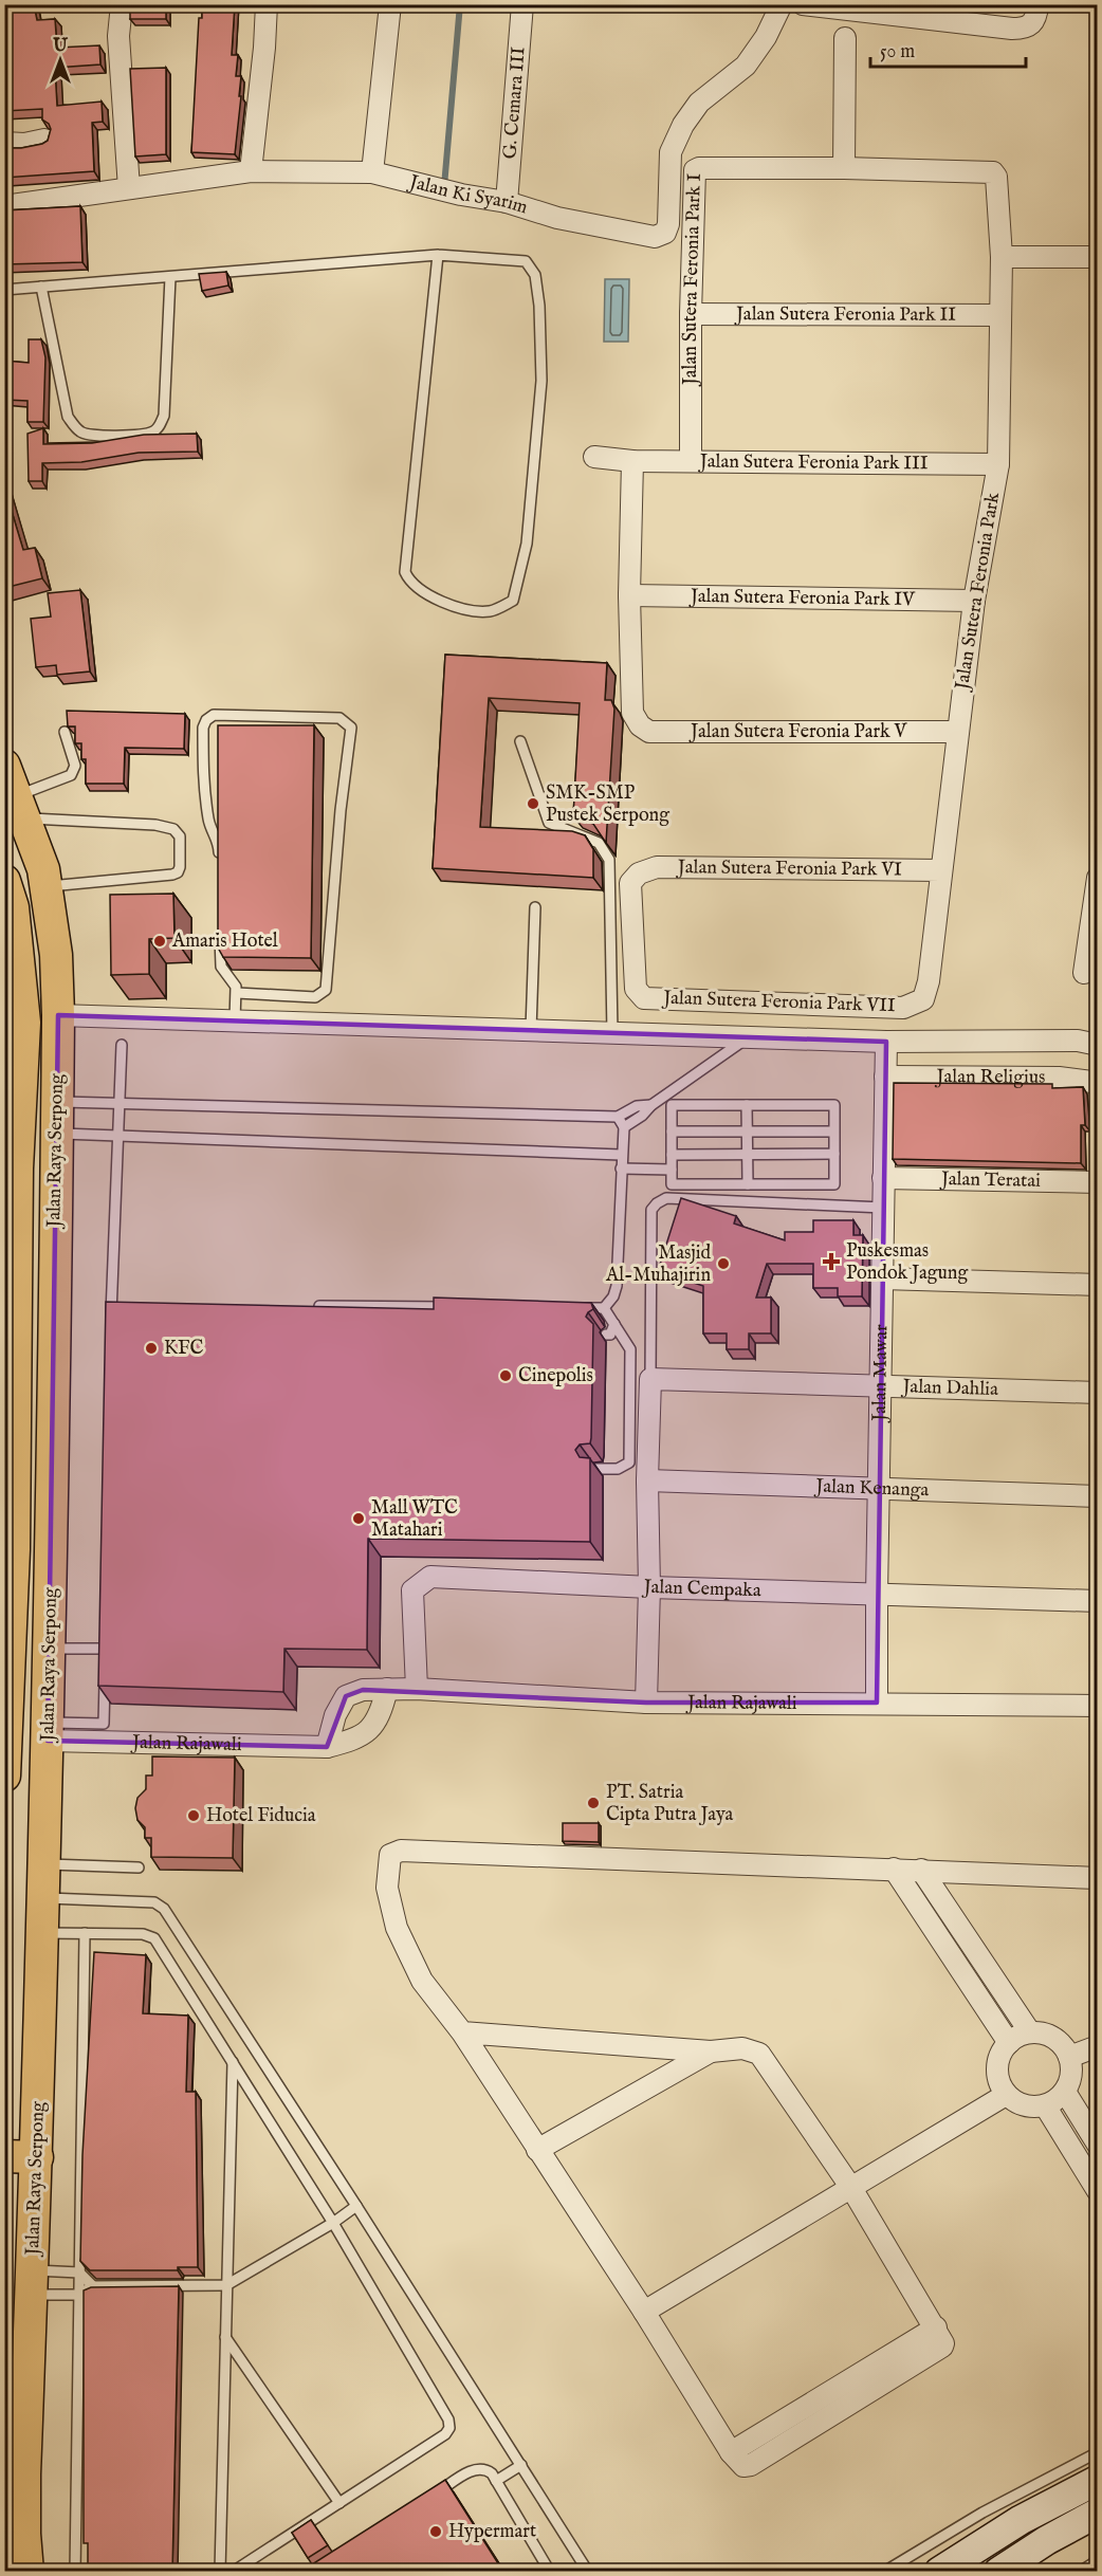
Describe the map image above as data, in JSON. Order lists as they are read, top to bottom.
{
  "streets": {
    "main road": ["Jalan Raya Serpong"],
    "street": [
      "G. Cemara III",
      "Jalan Ki Syarim",
      "Jalan Sutera Feronia Park I",
      "Jalan Sutera Feronia Park II",
      "Jalan Sutera Feronia Park III",
      "Jalan Sutera Feronia Park",
      "Jalan Sutera Feronia Park IV",
      "Jalan Sutera Feronia Park V",
      "Jalan Sutera Feronia Park VI",
      "Jalan Sutera Feronia Park VII",
      "Jalan Religius",
      "Jalan Teratai",
      "Jalan Mawar",
      "Jalan Dahlia",
      "Jalan Kenanga",
      "Jalan Cempaka",
      "Jalan Rajawali"
    ]
  },
  "crossings": [
    ["G. Cemara III", "Jalan Ki Syarim"],
    ["Jalan Sutera Feronia Park I", "Jalan Sutera Feronia Park II"],
    ["Jalan Sutera Feronia Park I", "Jalan Sutera Feronia Park III"],
    ["Jalan Sutera Feronia Park I", "Jalan Sutera Feronia Park"],
    ["Jalan Sutera Feronia Park II", "Jalan Sutera Feronia Park"],
    ["Jalan Sutera Feronia Park III", "Jalan Sutera Feronia Park"],
    ["Jalan Sutera Feronia Park", "Jalan Sutera Feronia Park IV"],
    ["Jalan Sutera Feronia Park", "Jalan Sutera Feronia Park V"],
    ["Jalan Sutera Feronia Park", "Jalan Sutera Feronia Park VI"],
    ["Jalan Sutera Feronia Park", "Jalan Sutera Feronia Park VII"],
    ["Jalan Sutera Feronia Park IV", "Jalan Sutera Feronia Park V"],
    ["Jalan Sutera Feronia Park VI", "Jalan Sutera Feronia Park VII"],
    ["Jalan Religius", "Jalan Mawar"],
    ["Jalan Raya Serpong", "Jalan Rajawali"],
    ["Jalan Teratai", "Jalan Mawar"],
    ["Jalan Mawar", "Jalan Dahlia"],
    ["Jalan Mawar", "Jalan Kenanga"],
    ["Jalan Mawar", "Jalan Cempaka"],
    ["Jalan Mawar", "Jalan Rajawali"],
    ["Jalan Cempaka", "Jalan Rajawali"]
  ],
  "places": {
    "other": [
      "SMK-SMP Pustek Serpong",
      "Amaris Hotel",
      "Masjid Al-Muhajirin",
      "KFC",
      "Cinepolis",
      "Mall WTC Matahari",
      "PT. Satria Cipta Putra Jaya",
      "Hotel Fiducia",
      "Hypermart"
    ],
    "health": ["Puskesmas Pondok Jagung"]
  },
  "scale_bar": "50 m",
  "north": "top"
}
